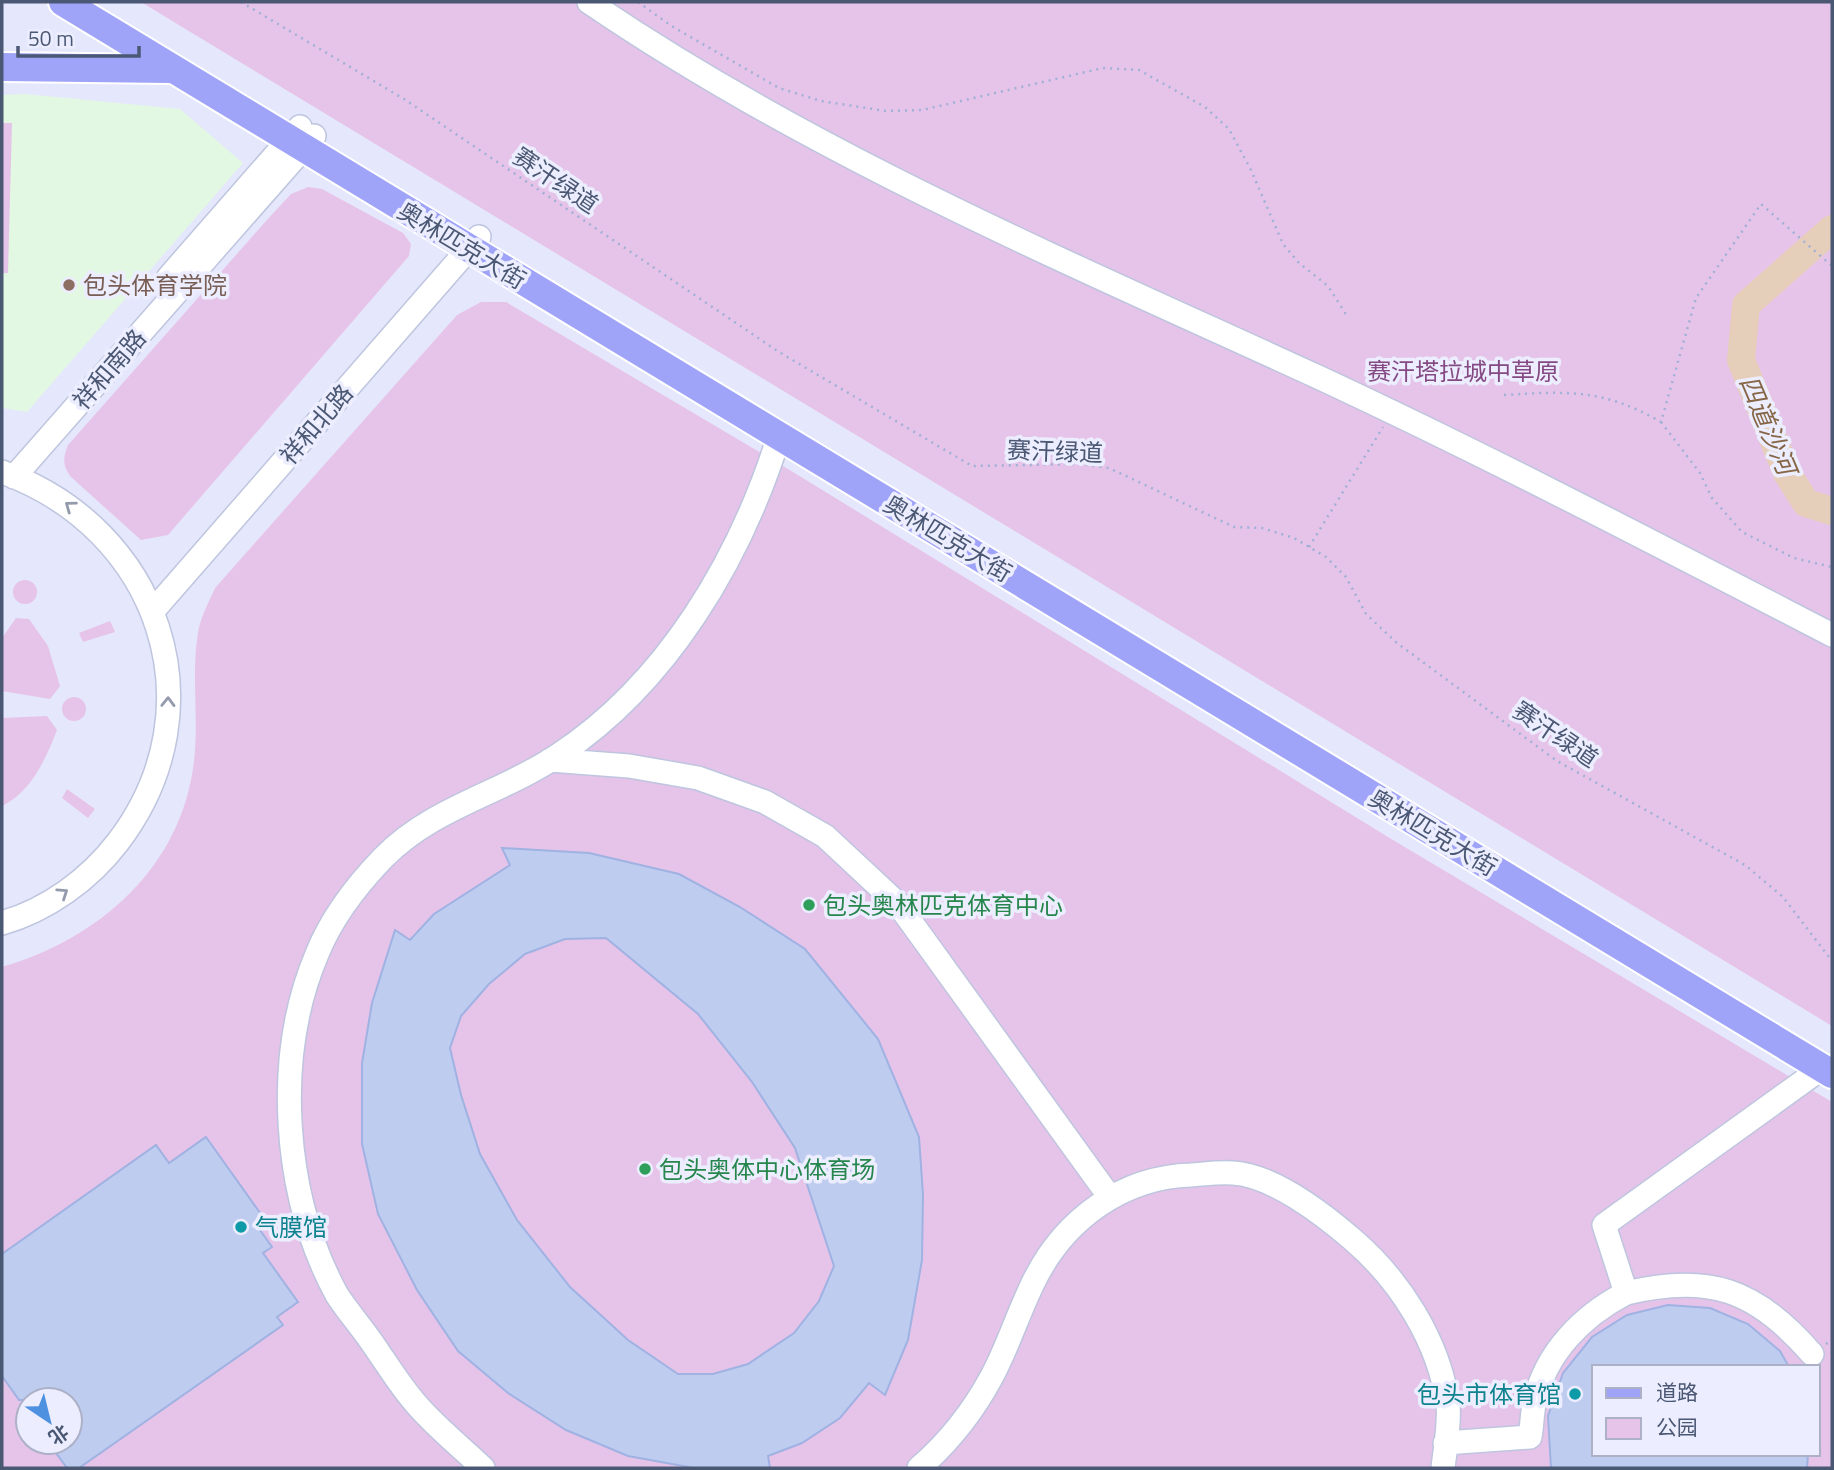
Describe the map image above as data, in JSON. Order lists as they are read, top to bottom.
{
  "streets": {
    "main road": ["奥林匹克大街"],
    "street": ["祥和南路", "祥和北路"],
    "path": ["赛汗绿道"]
  },
  "crossings": [
    ["奥林匹克大街", "祥和南路"],
    ["奥林匹克大街", "祥和北路"]
  ],
  "water": ["四道沙河"],
  "parks": ["赛汗塔拉城中草原"],
  "places": [
    "包头体育学院",
    "包头奥林匹克体育中心",
    "包头奥体中心体育场",
    "气膜馆",
    "包头市体育馆"
  ],
  "legend": ["道路", "公园"],
  "scale_bar": "50 m",
  "north": "bottom right"
}
